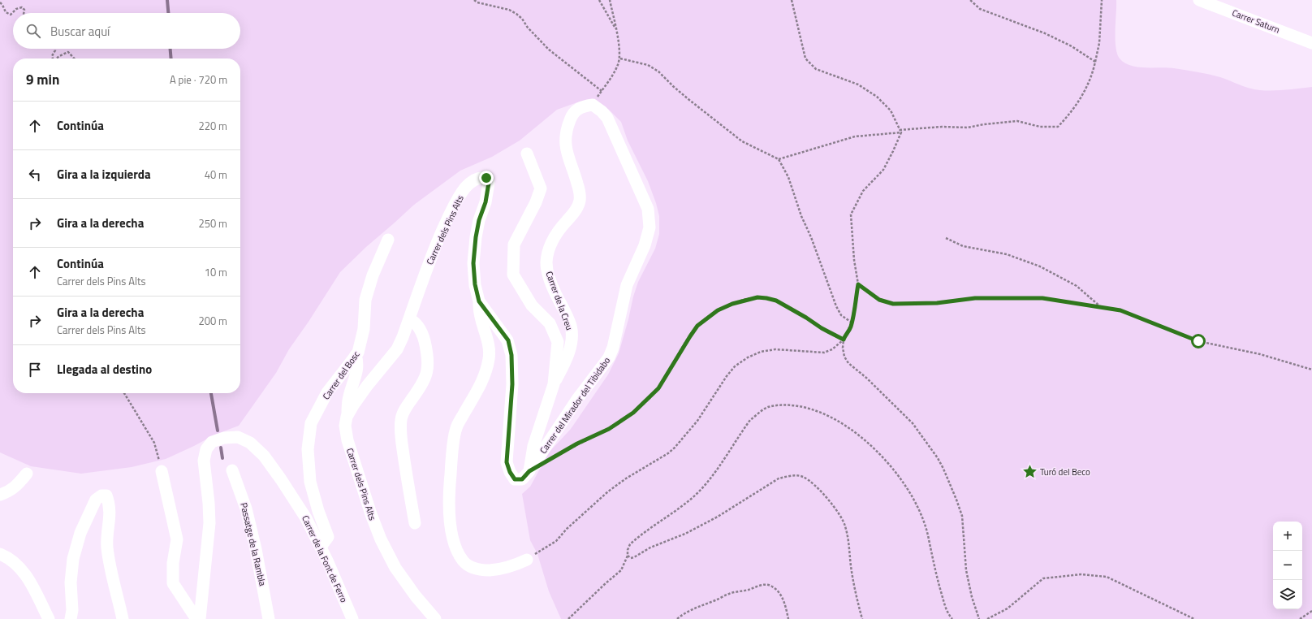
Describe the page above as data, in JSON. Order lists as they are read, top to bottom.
{
  "streets": {
    "street": [
      "Carrer Saturn",
      "Carrer dels Pins Alts",
      "Carrer de la Creu",
      "Carrer del Bosc",
      "Carrer del Mirador del Tibidabo",
      "Passatge de la Rambla",
      "Carrer de la Font de Ferro"
    ]
  },
  "crossings": [
    ["Carrer dels Pins Alts", "Carrer del Mirador del Tibidabo"],
    ["Carrer de la Creu", "Carrer del Mirador del Tibidabo"],
    ["Carrer del Bosc", "Carrer de la Font de Ferro"]
  ],
  "places": {
    "place": ["Turó del Beco"]
  },
  "page": {
    "search": "Buscar aquí",
    "heading": ["9 min", "A pie · 720 m"],
    "list": [
      ["Continúa", "220 m"],
      ["Gira a la izquierda", "40 m"],
      ["Gira a la derecha", "250 m"],
      ["Continúa", "Carrer dels Pins Alts", "10 m"],
      ["Gira a la derecha", "Carrer dels Pins Alts", "200 m"],
      "Llegada al destino"
    ],
    "map_buttons": ["+", "−"]
  }
}
